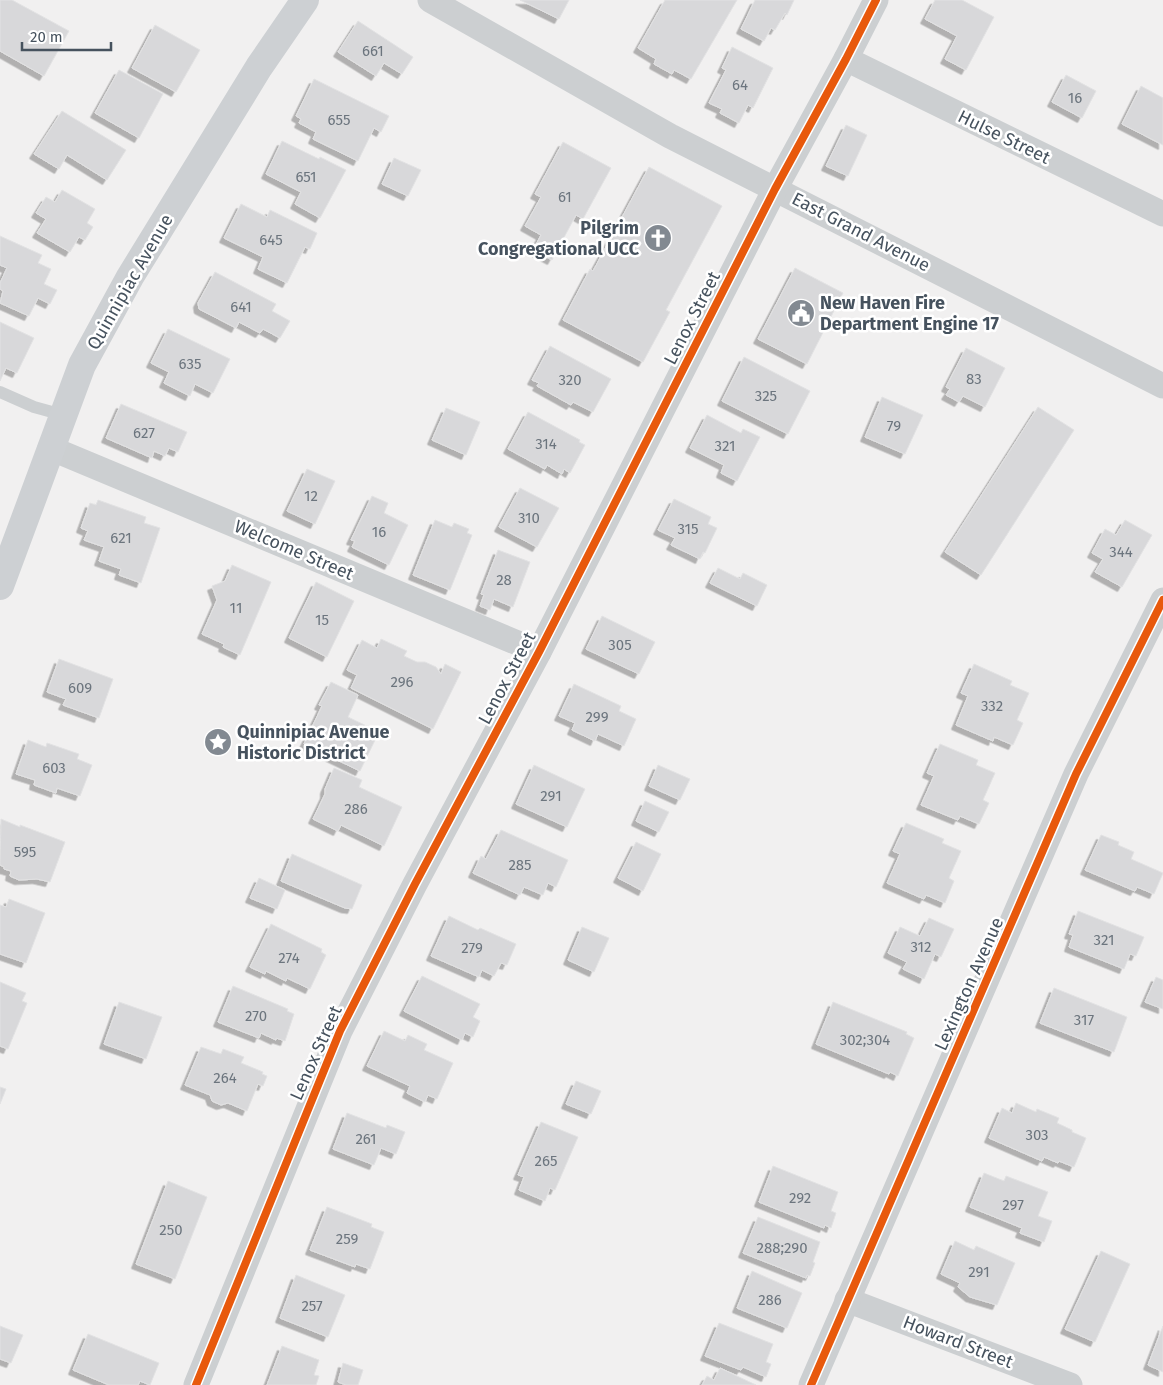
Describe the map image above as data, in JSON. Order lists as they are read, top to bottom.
{
  "streets": {
    "main road": ["Quinnipiac Avenue"],
    "street": [
      "Hulse Street",
      "East Grand Avenue",
      "Lenox Street",
      "Welcome Street",
      "Lexington Avenue",
      "Howard Street"
    ]
  },
  "crossings": [
    ["Hulse Street", "Lenox Street"],
    ["East Grand Avenue", "Lenox Street"],
    ["Quinnipiac Avenue", "Welcome Street"],
    ["Lenox Street", "Welcome Street"],
    ["Lexington Avenue", "Howard Street"]
  ],
  "places": {
    "church": ["Pilgrim Congregational UCC"],
    "public building": ["New Haven Fire Department Engine 17"],
    "place": ["Quinnipiac Avenue Historic District"]
  },
  "house_numbers": [
    "661",
    "64",
    "16",
    "655",
    "651",
    "61",
    "645",
    "641",
    "635",
    "83",
    "320",
    "325",
    "79",
    "627",
    "314",
    "321",
    "12",
    "310",
    "315",
    "16",
    "621",
    "344",
    "28",
    "11",
    "15",
    "305",
    "296",
    "609",
    "332",
    "299",
    "603",
    "291",
    "286",
    "595",
    "285",
    "321",
    "312",
    "279",
    "274",
    "270",
    "317",
    "302;304",
    "264",
    "303",
    "261",
    "265",
    "292",
    "297",
    "250",
    "259",
    "288;290",
    "291",
    "286",
    "257"
  ],
  "scale_bar": "20 m"
}
